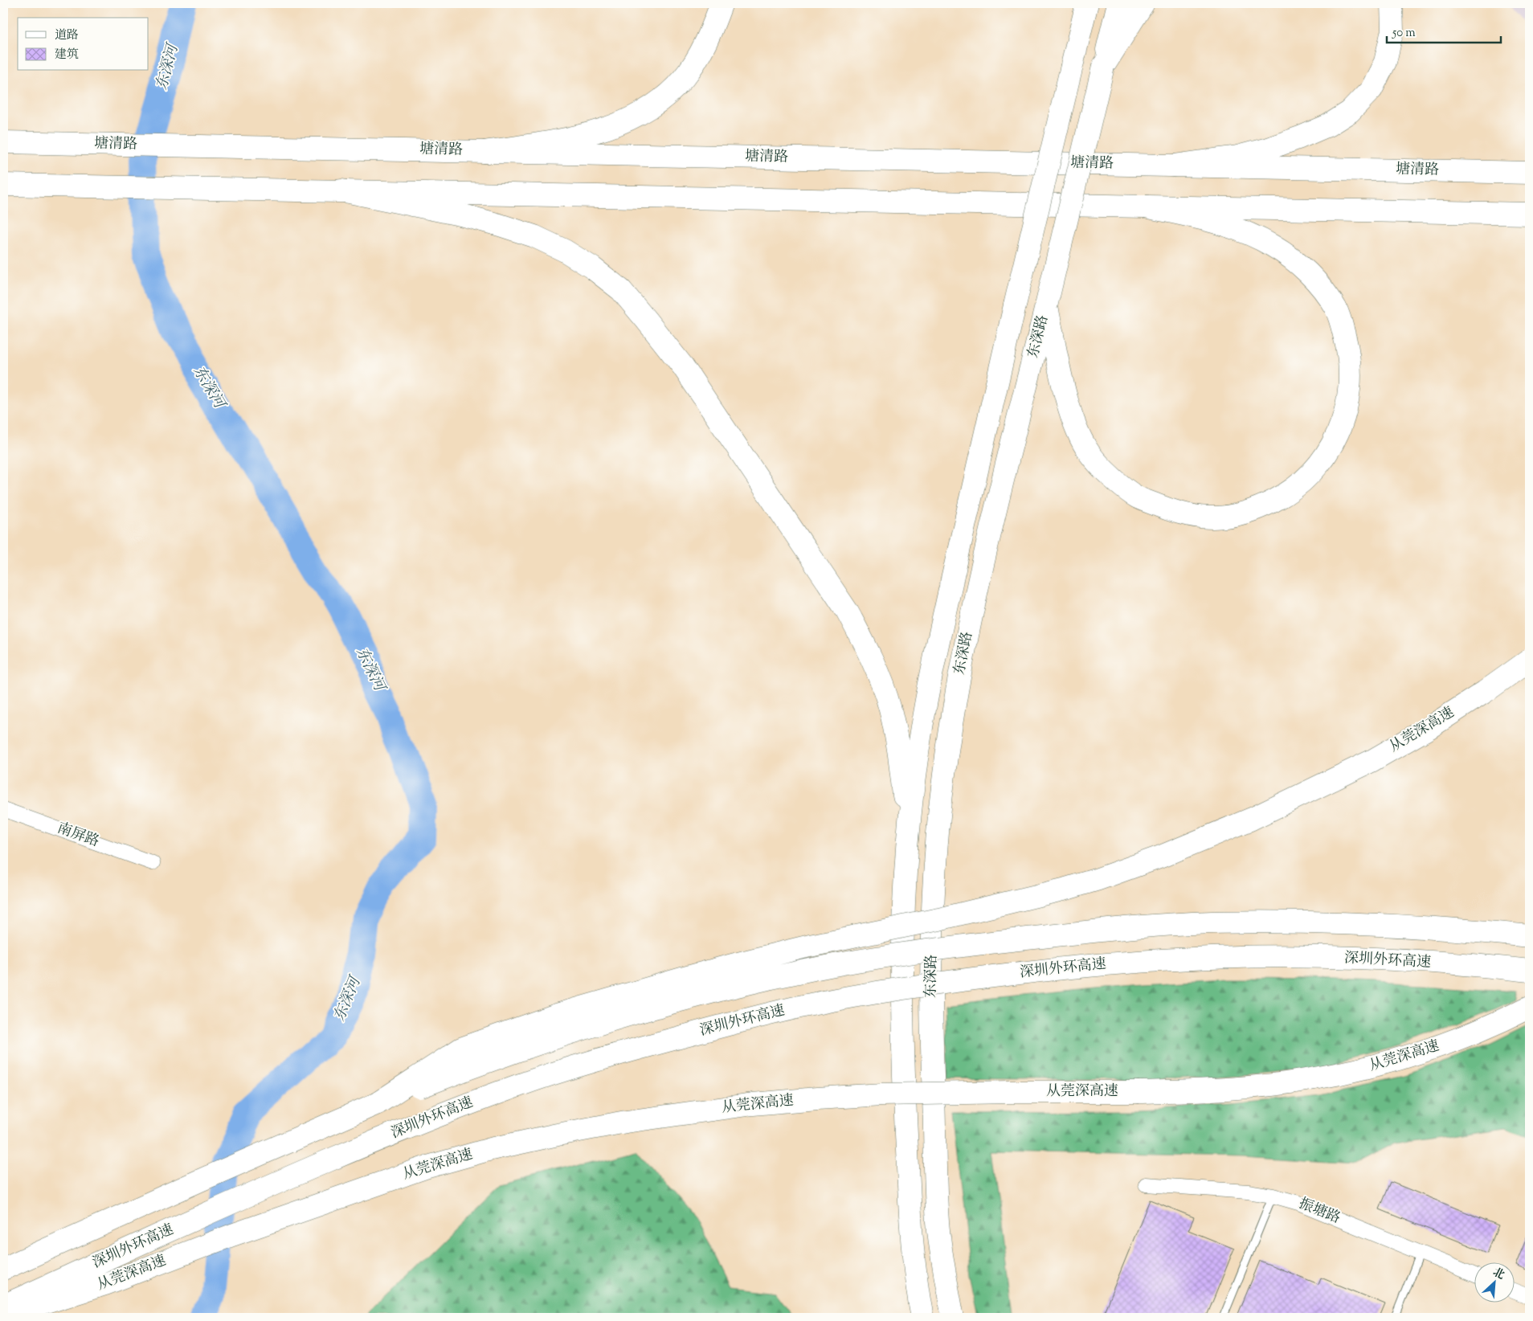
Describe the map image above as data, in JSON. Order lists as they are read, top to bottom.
{
  "streets": {
    "main road": [
      "塘清路",
      "东深路",
      "从莞深高速",
      "深圳外环高速"
    ],
    "street": ["南屏路", "振塘路"]
  },
  "water": ["东深河"],
  "legend": ["道路", "建筑"],
  "scale_bar": "50 m",
  "north": "top right"
}
